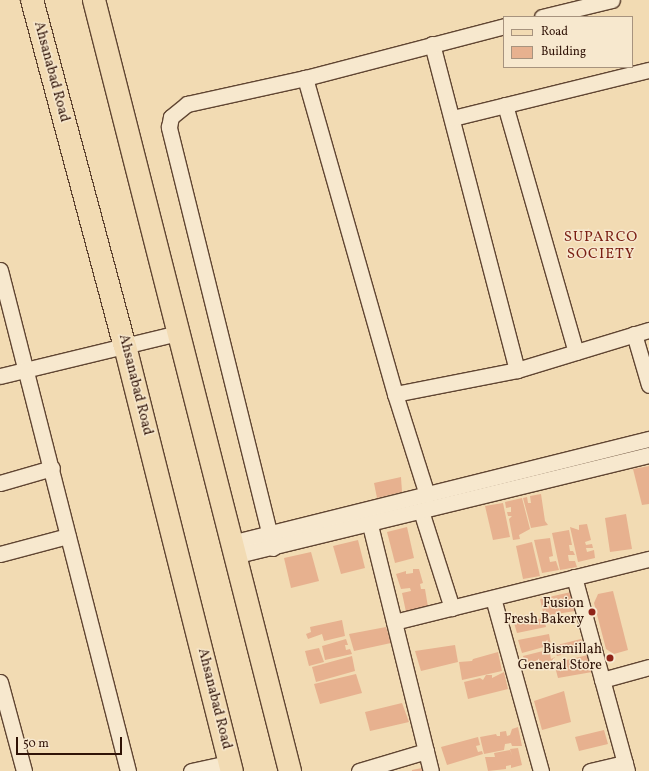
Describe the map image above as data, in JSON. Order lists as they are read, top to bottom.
{
  "streets": {
    "main road": ["Ahsanabad Road"]
  },
  "districts": ["SUPARCO SOCIETY"],
  "places": ["Fusion Fresh Bakery", "Bismillah General Store"],
  "legend": ["Road", "Building"],
  "scale_bar": "50 m"
}
